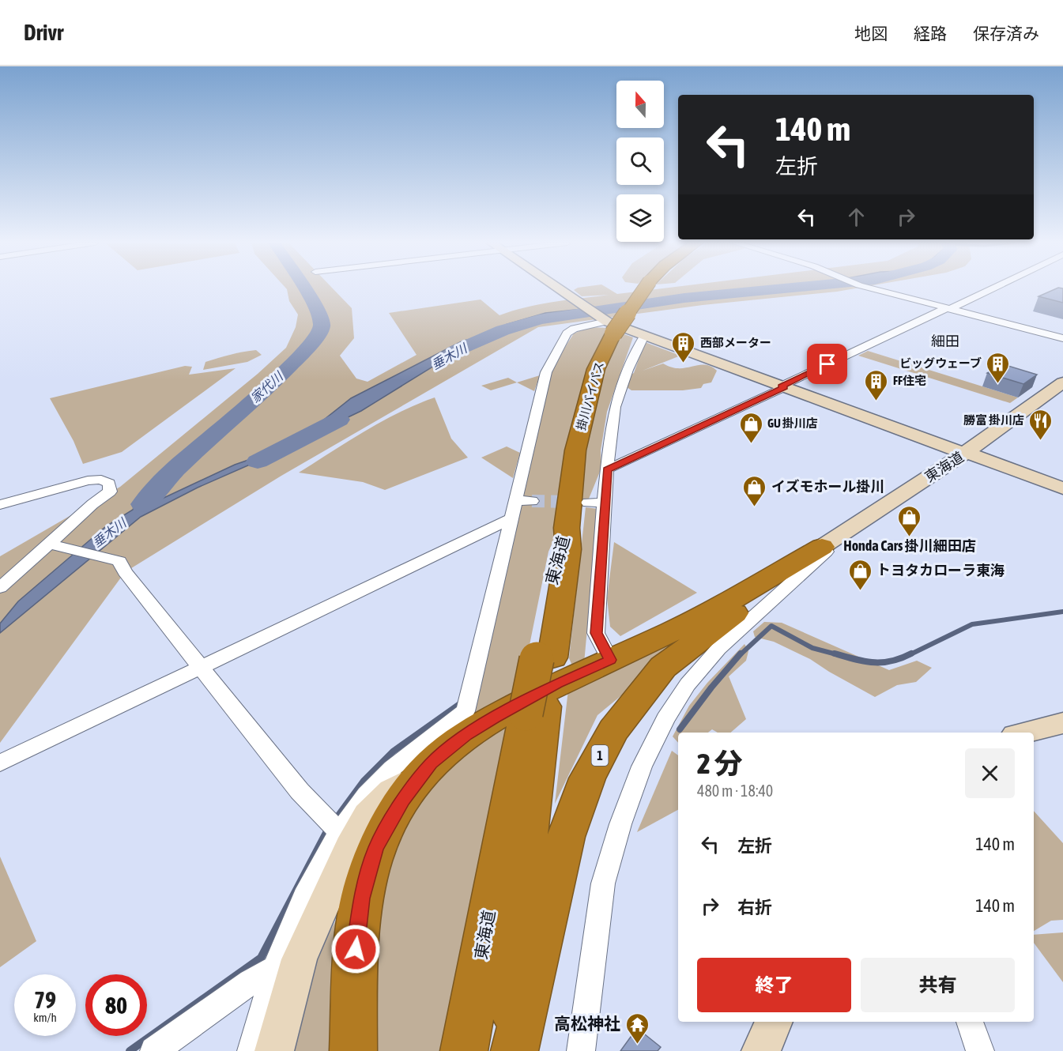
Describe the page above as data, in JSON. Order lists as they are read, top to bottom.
{
  "streets": {
    "highway": ["掛川バイパス", "東海道", "1"]
  },
  "crossings": [
    ["掛川バイパス", "東海道"],
    ["東海道", "1"]
  ],
  "districts": ["細田"],
  "water": ["垂木川", "家代川"],
  "places": {
    "building": ["西部メーター", "ビッグウェーブ", "FF住宅"],
    "restaurant": ["勝富 掛川店"],
    "shop": [
      "GU 掛川店",
      "イズモホール掛川",
      "Honda Cars 掛川細田店",
      "トヨタカローラ東海"
    ],
    "temple": ["高松神社"]
  },
  "north": "top",
  "page": {
    "header": "Drivr",
    "nav": ["地図", "経路", "保存済み"],
    "turn": ["140 m", "左折"],
    "heading": ["2 分", "480 m · 18:40"],
    "list": [
      {
        "name": "左折",
        "value": "140 m"
      },
      {
        "name": "右折",
        "value": "140 m"
      }
    ],
    "buttons": ["終了", "共有"],
    "speed": "79 km/h",
    "limit": "80"
  }
}
